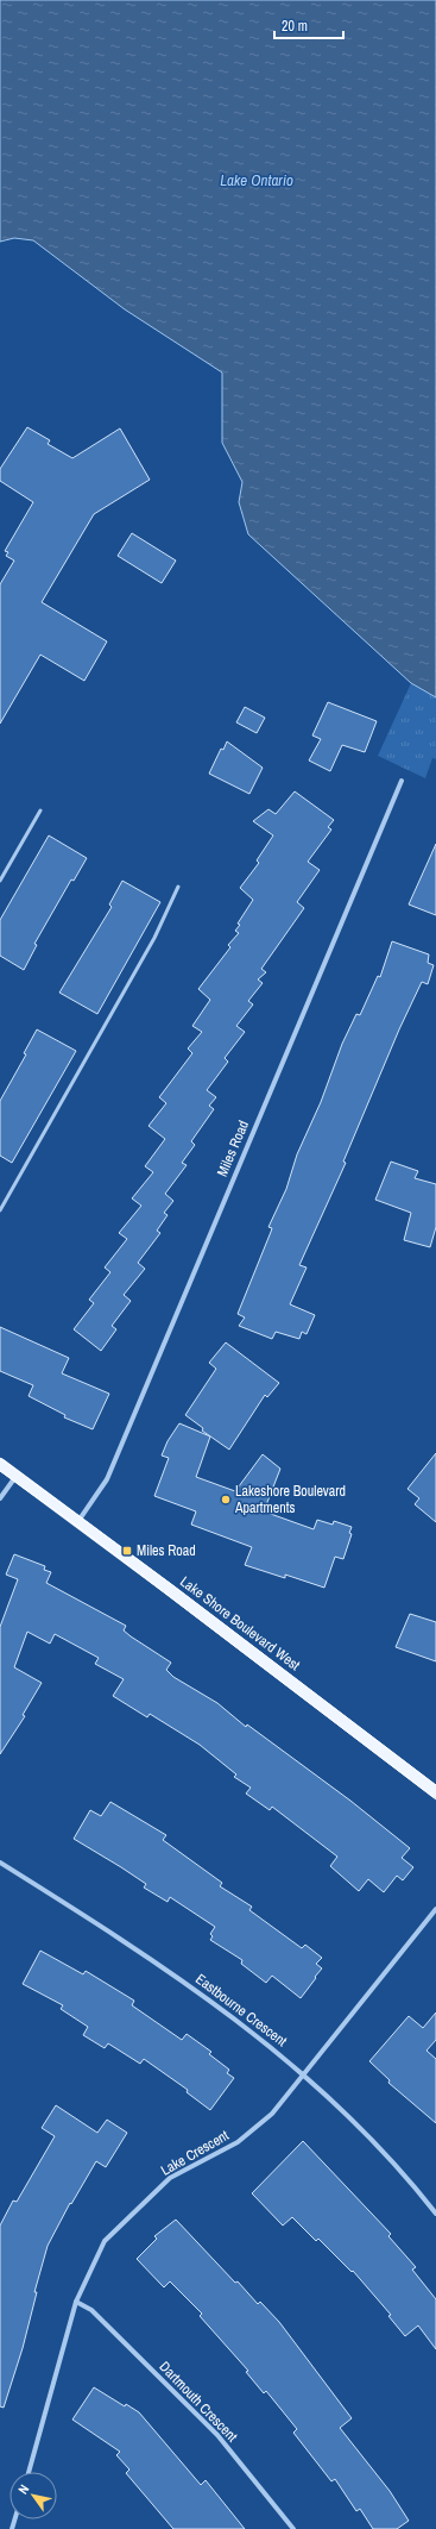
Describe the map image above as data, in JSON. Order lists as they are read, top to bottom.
{
  "streets": {
    "main road": ["Lake Shore Boulevard West"],
    "street": [
      "Miles Road",
      "Eastbourne Crescent",
      "Lake Crescent",
      "Dartmouth Crescent"
    ]
  },
  "crossings": [
    ["Miles Road", "Lake Shore Boulevard West"],
    ["Eastbourne Crescent", "Lake Crescent"],
    ["Lake Crescent", "Dartmouth Crescent"]
  ],
  "water": ["Lake Ontario"],
  "places": {
    "other": ["Lakeshore Boulevard Apartments"],
    "transit": ["Miles Road"]
  },
  "scale_bar": "20 m",
  "north": "top left"
}
